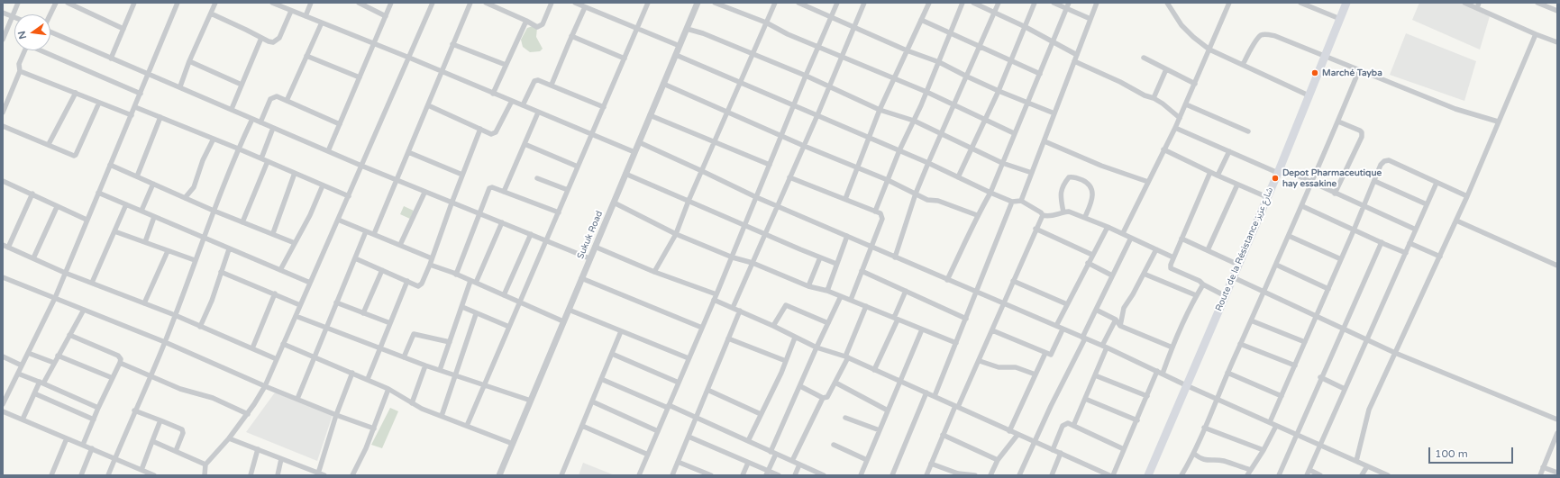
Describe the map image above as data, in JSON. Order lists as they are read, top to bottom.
{
  "streets": {
    "main road": ["Route de la Résistance شارع عزيز"],
    "street": ["Sukuk Road"]
  },
  "places": ["Marché Tayba", "Depot Pharmaceutique hay essakine"],
  "scale_bar": "100 m",
  "north": "left"
}
